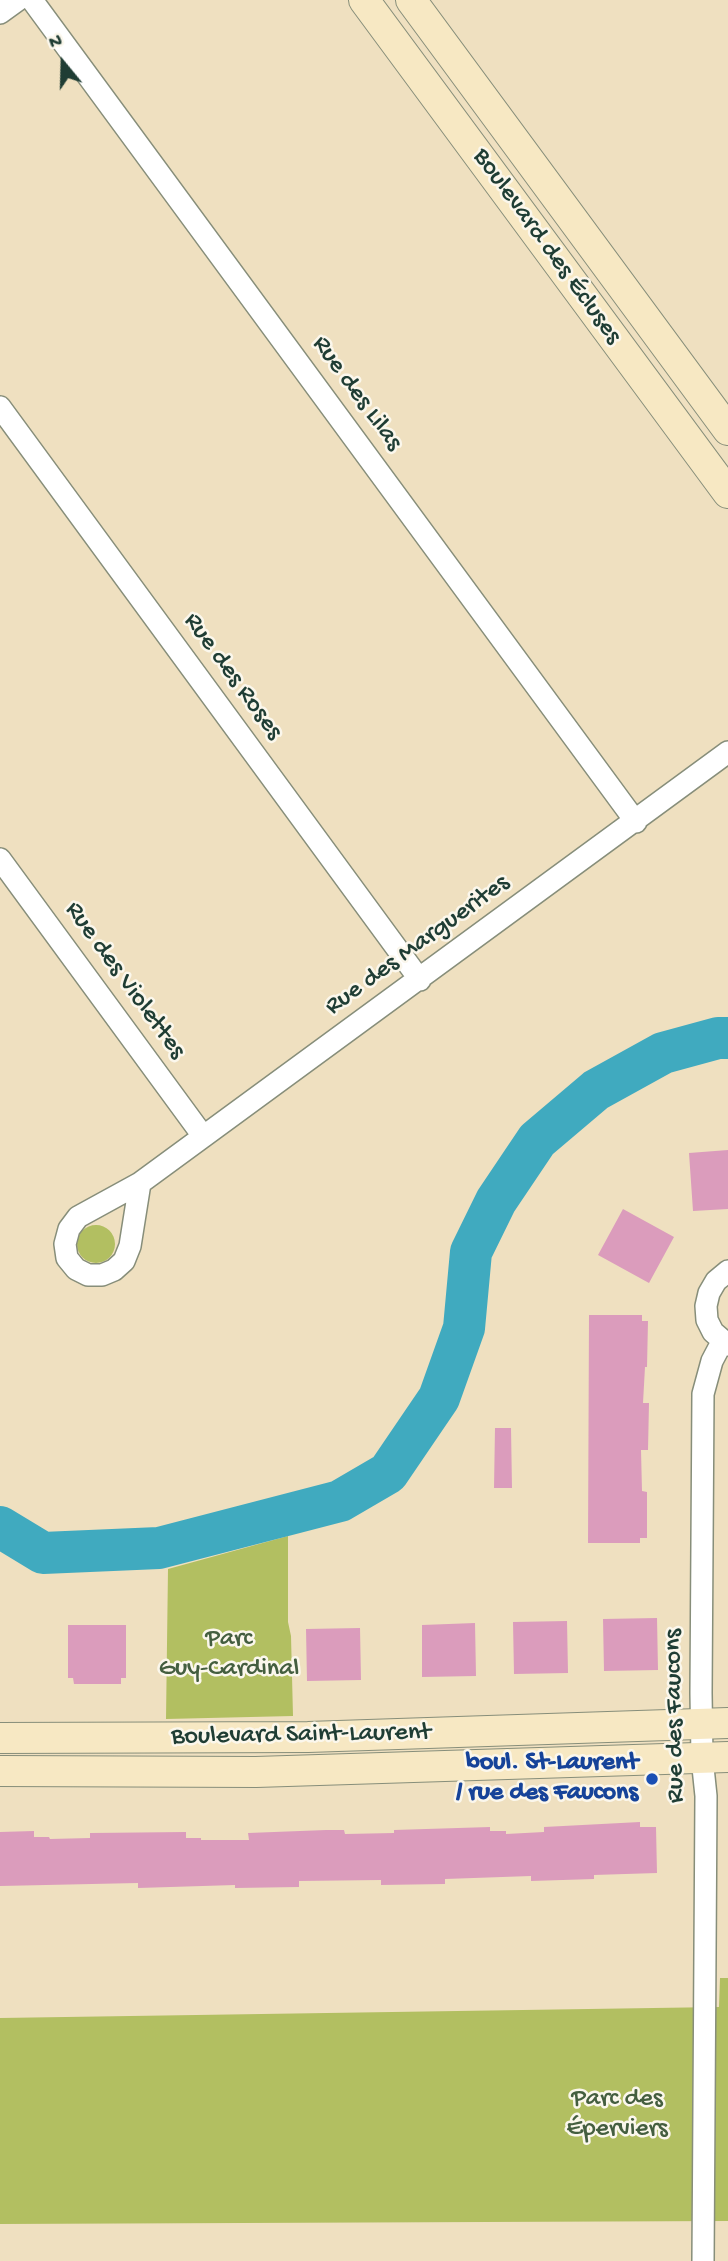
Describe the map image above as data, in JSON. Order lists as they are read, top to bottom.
{
  "streets": {
    "street": [
      "Boulevard des Écluses",
      "Rue des Lilas",
      "Rue des Roses",
      "Rue des Marguerites",
      "Rue des Violettes",
      "Rue des Faucons",
      "Boulevard Saint-Laurent"
    ]
  },
  "crossings": [
    ["Rue des Lilas", "Rue des Marguerites"],
    ["Rue des Roses", "Rue des Marguerites"],
    ["Rue des Marguerites", "Rue des Violettes"],
    ["Rue des Faucons", "Boulevard Saint-Laurent"]
  ],
  "parks": ["Parc Guy-Cardinal", "Parc des Éperviers"],
  "places": ["boul. St-Laurent / rue des Faucons"],
  "north": "top"
}
